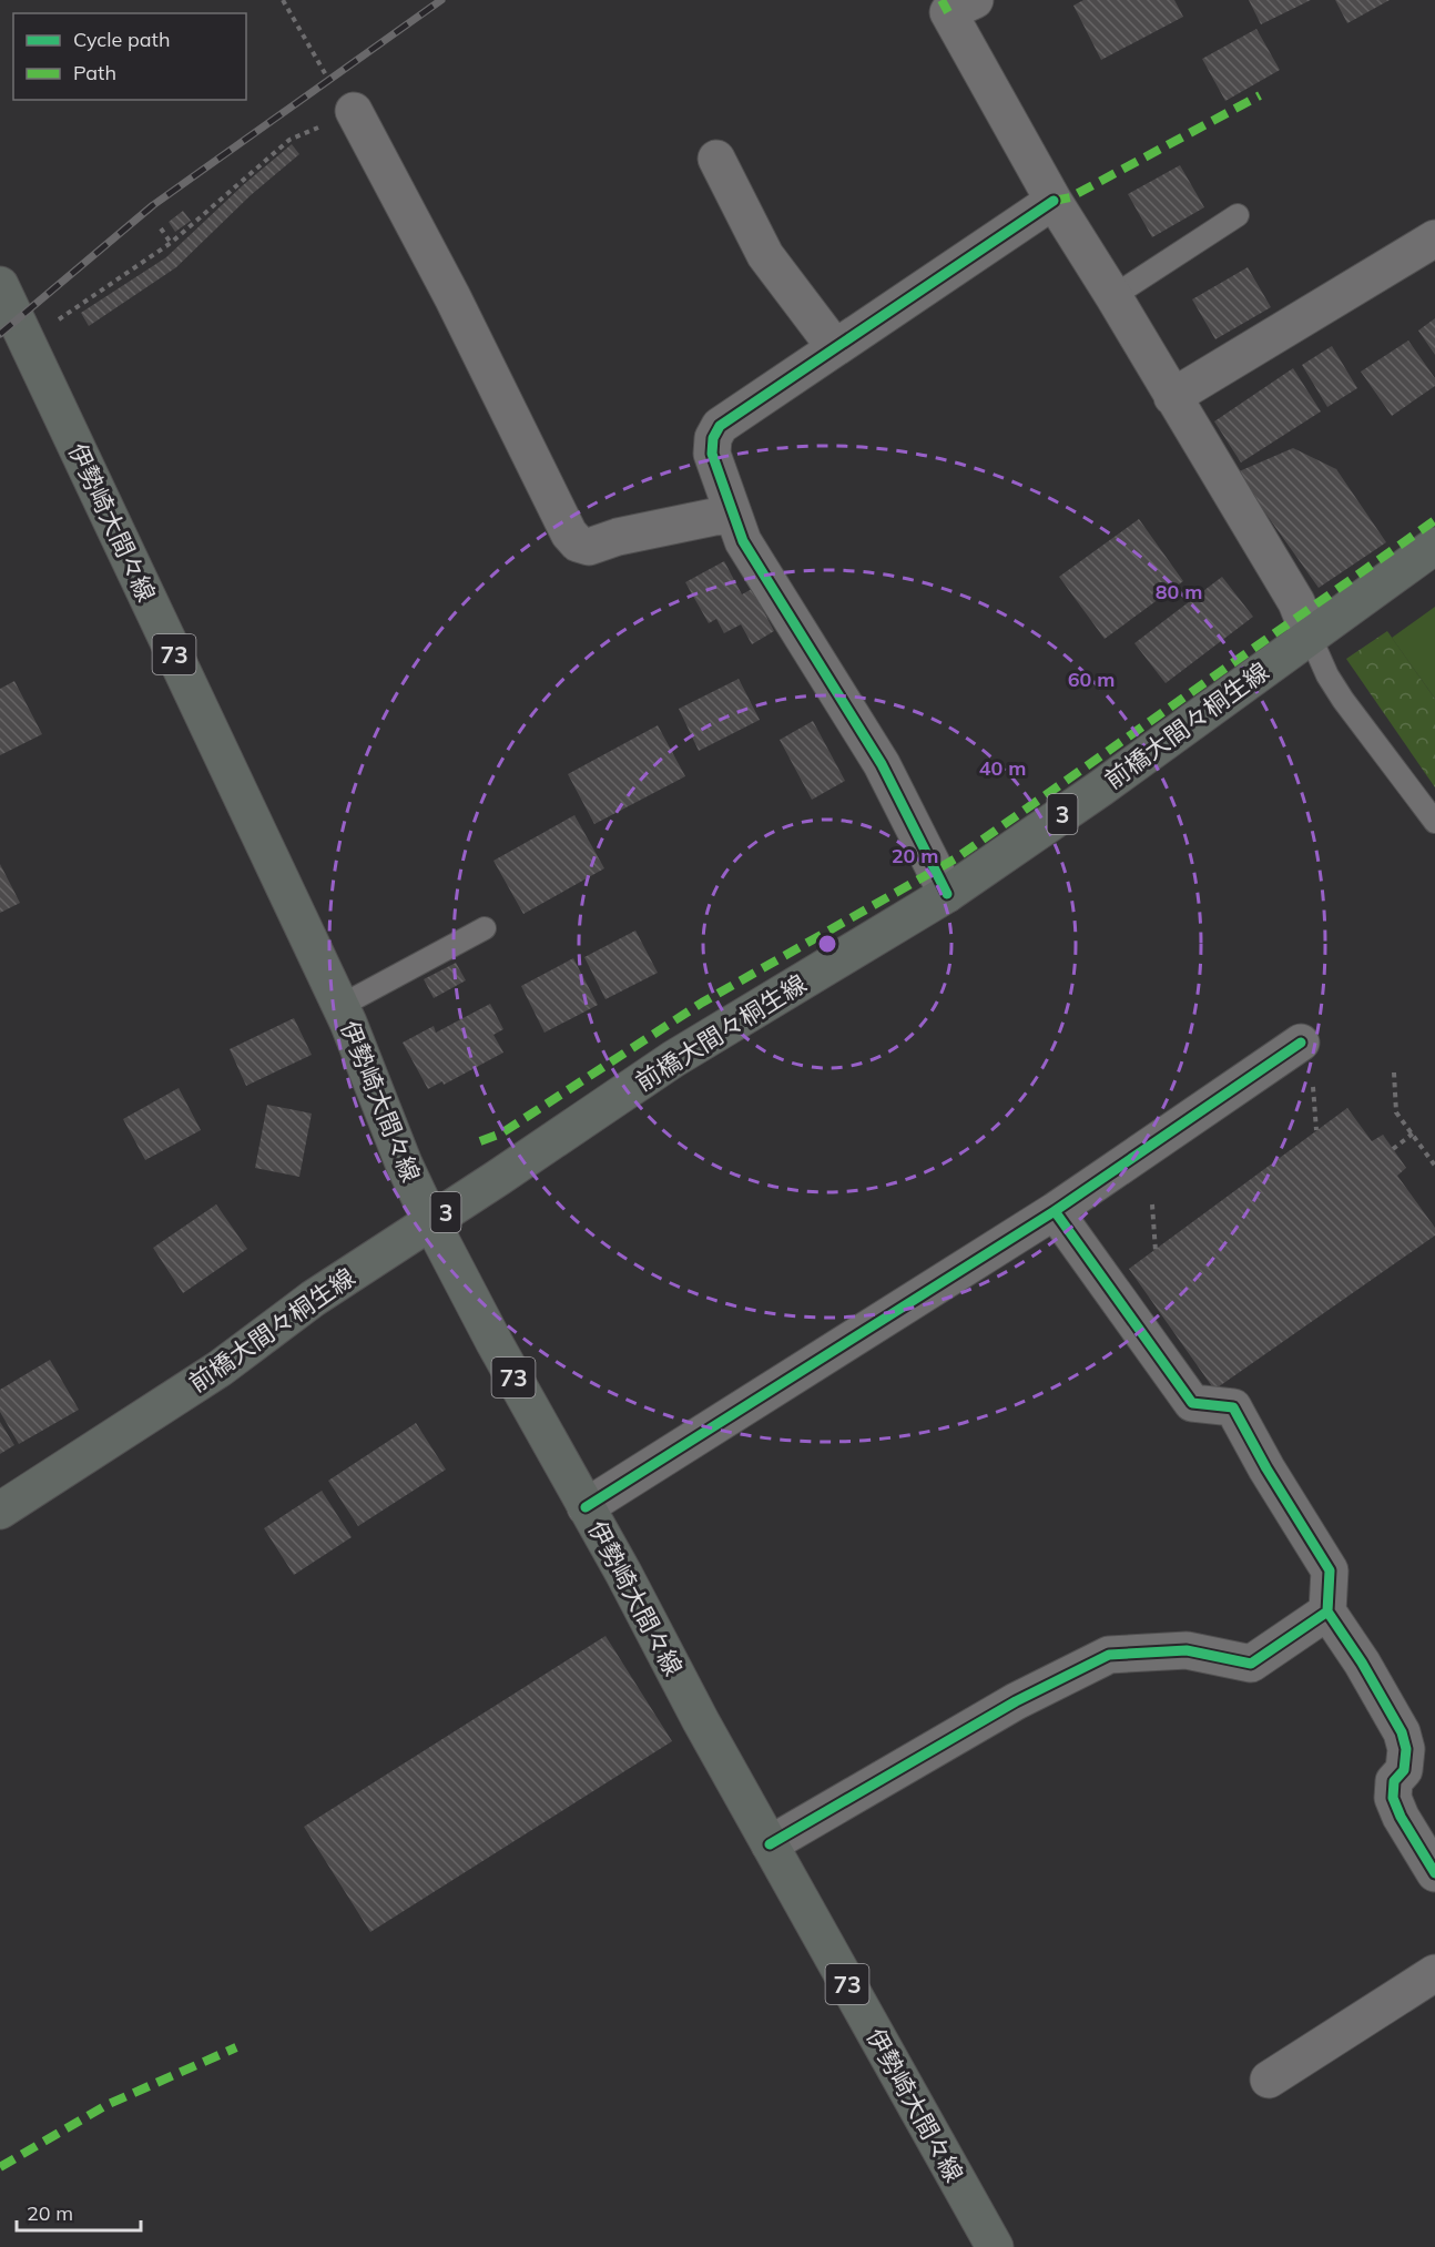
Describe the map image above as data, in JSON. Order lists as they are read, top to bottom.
{
  "streets": {
    "main road": [
      "伊勢崎大間々線",
      "73",
      "前橋大間々桐生線",
      "3"
    ]
  },
  "crossings": [
    ["伊勢崎大間々線", "前橋大間々桐生線"]
  ],
  "legend": ["Cycle path", "Path"],
  "scale_bar": "20 m",
  "rings": [
    "80 m",
    "60 m",
    "40 m",
    "20 m"
  ]
}
